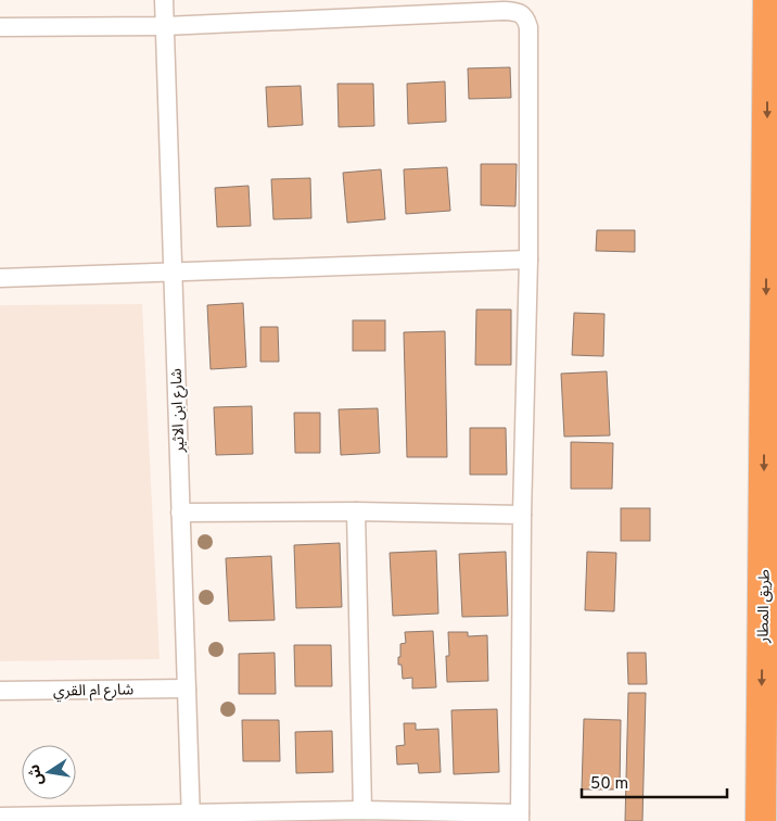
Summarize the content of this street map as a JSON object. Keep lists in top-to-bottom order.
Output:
{
  "streets": {
    "highway": ["طريق المطار"],
    "street": ["شارع ابن الاثير", "شارع ام القري"]
  },
  "crossings": [
    ["شارع ابن الاثير", "شارع ام القري"]
  ],
  "one_way": ["طريق المطار"],
  "scale_bar": "50 m",
  "north": "left"
}
